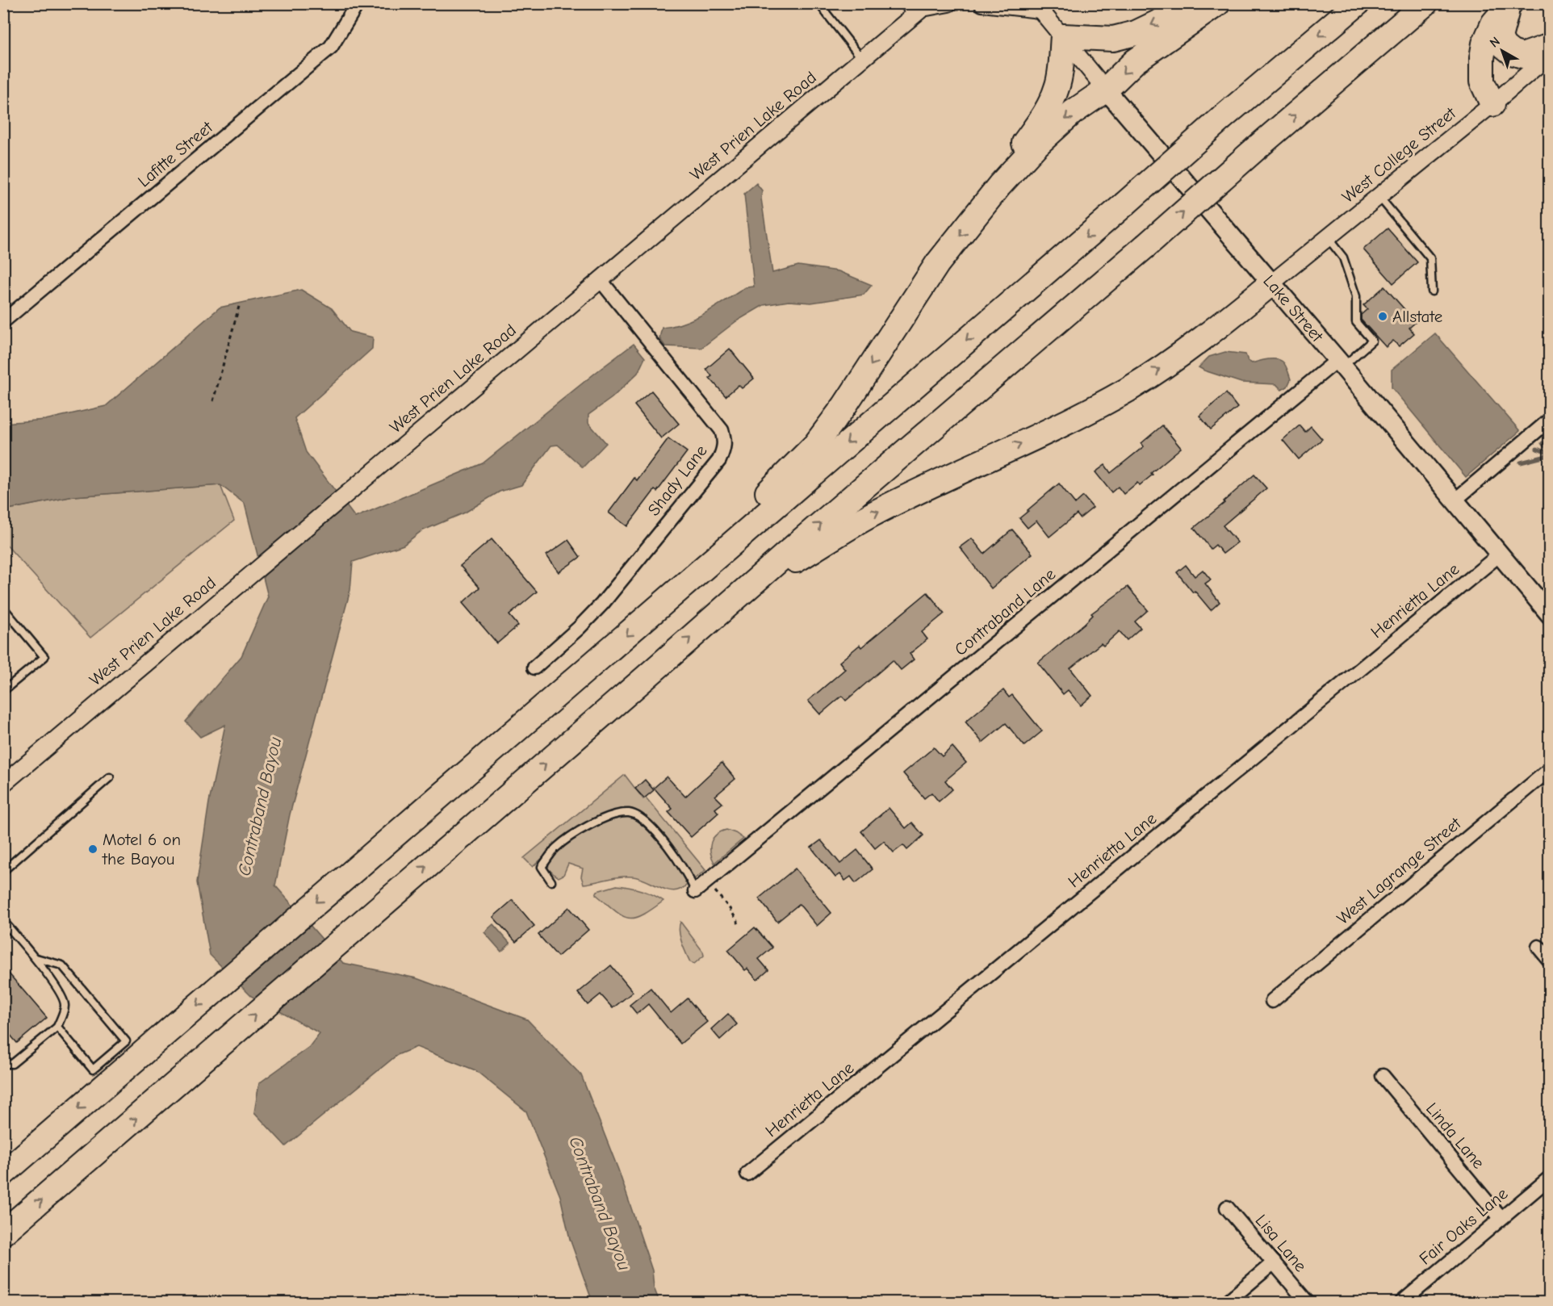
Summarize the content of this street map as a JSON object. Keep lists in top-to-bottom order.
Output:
{
  "streets": {
    "main road": ["Lake Street"],
    "street": [
      "West Prien Lake Road",
      "Lafitte Street",
      "West College Street",
      "Shady Lane",
      "Henrietta Lane",
      "Contraband Lane",
      "West Lagrange Street",
      "Linda Lane",
      "Fair Oaks Lane",
      "Lisa Lane"
    ]
  },
  "crossings": [
    ["West Prien Lake Road", "Shady Lane"],
    ["West College Street", "Lake Street"],
    ["Lake Street", "Henrietta Lane"],
    ["Lake Street", "Contraband Lane"],
    ["Linda Lane", "Fair Oaks Lane"]
  ],
  "water": ["Contraband Bayou"],
  "places": ["Allstate", "Motel 6 on the Bayou"],
  "north": "top left"
}
